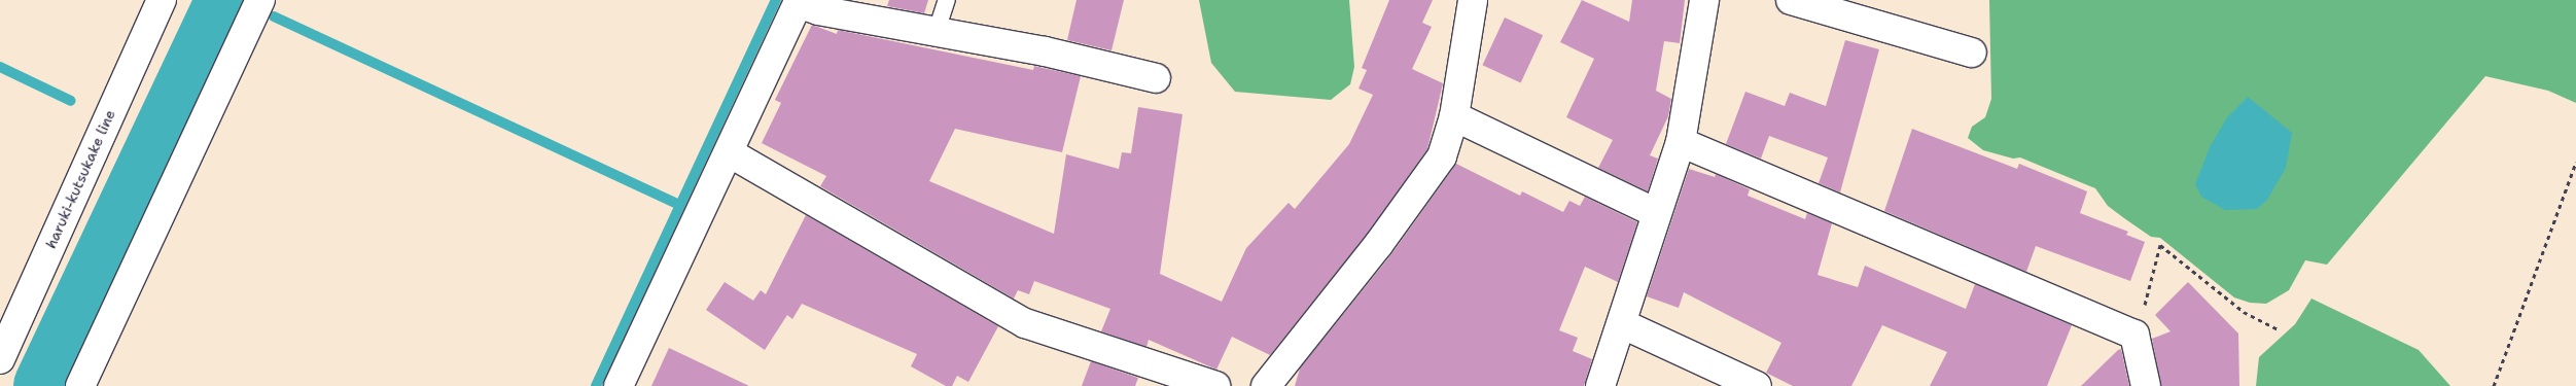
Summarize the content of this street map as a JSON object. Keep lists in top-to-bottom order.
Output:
{
  "streets": {
    "street": ["haruki-kutsukake line"]
  }
}
